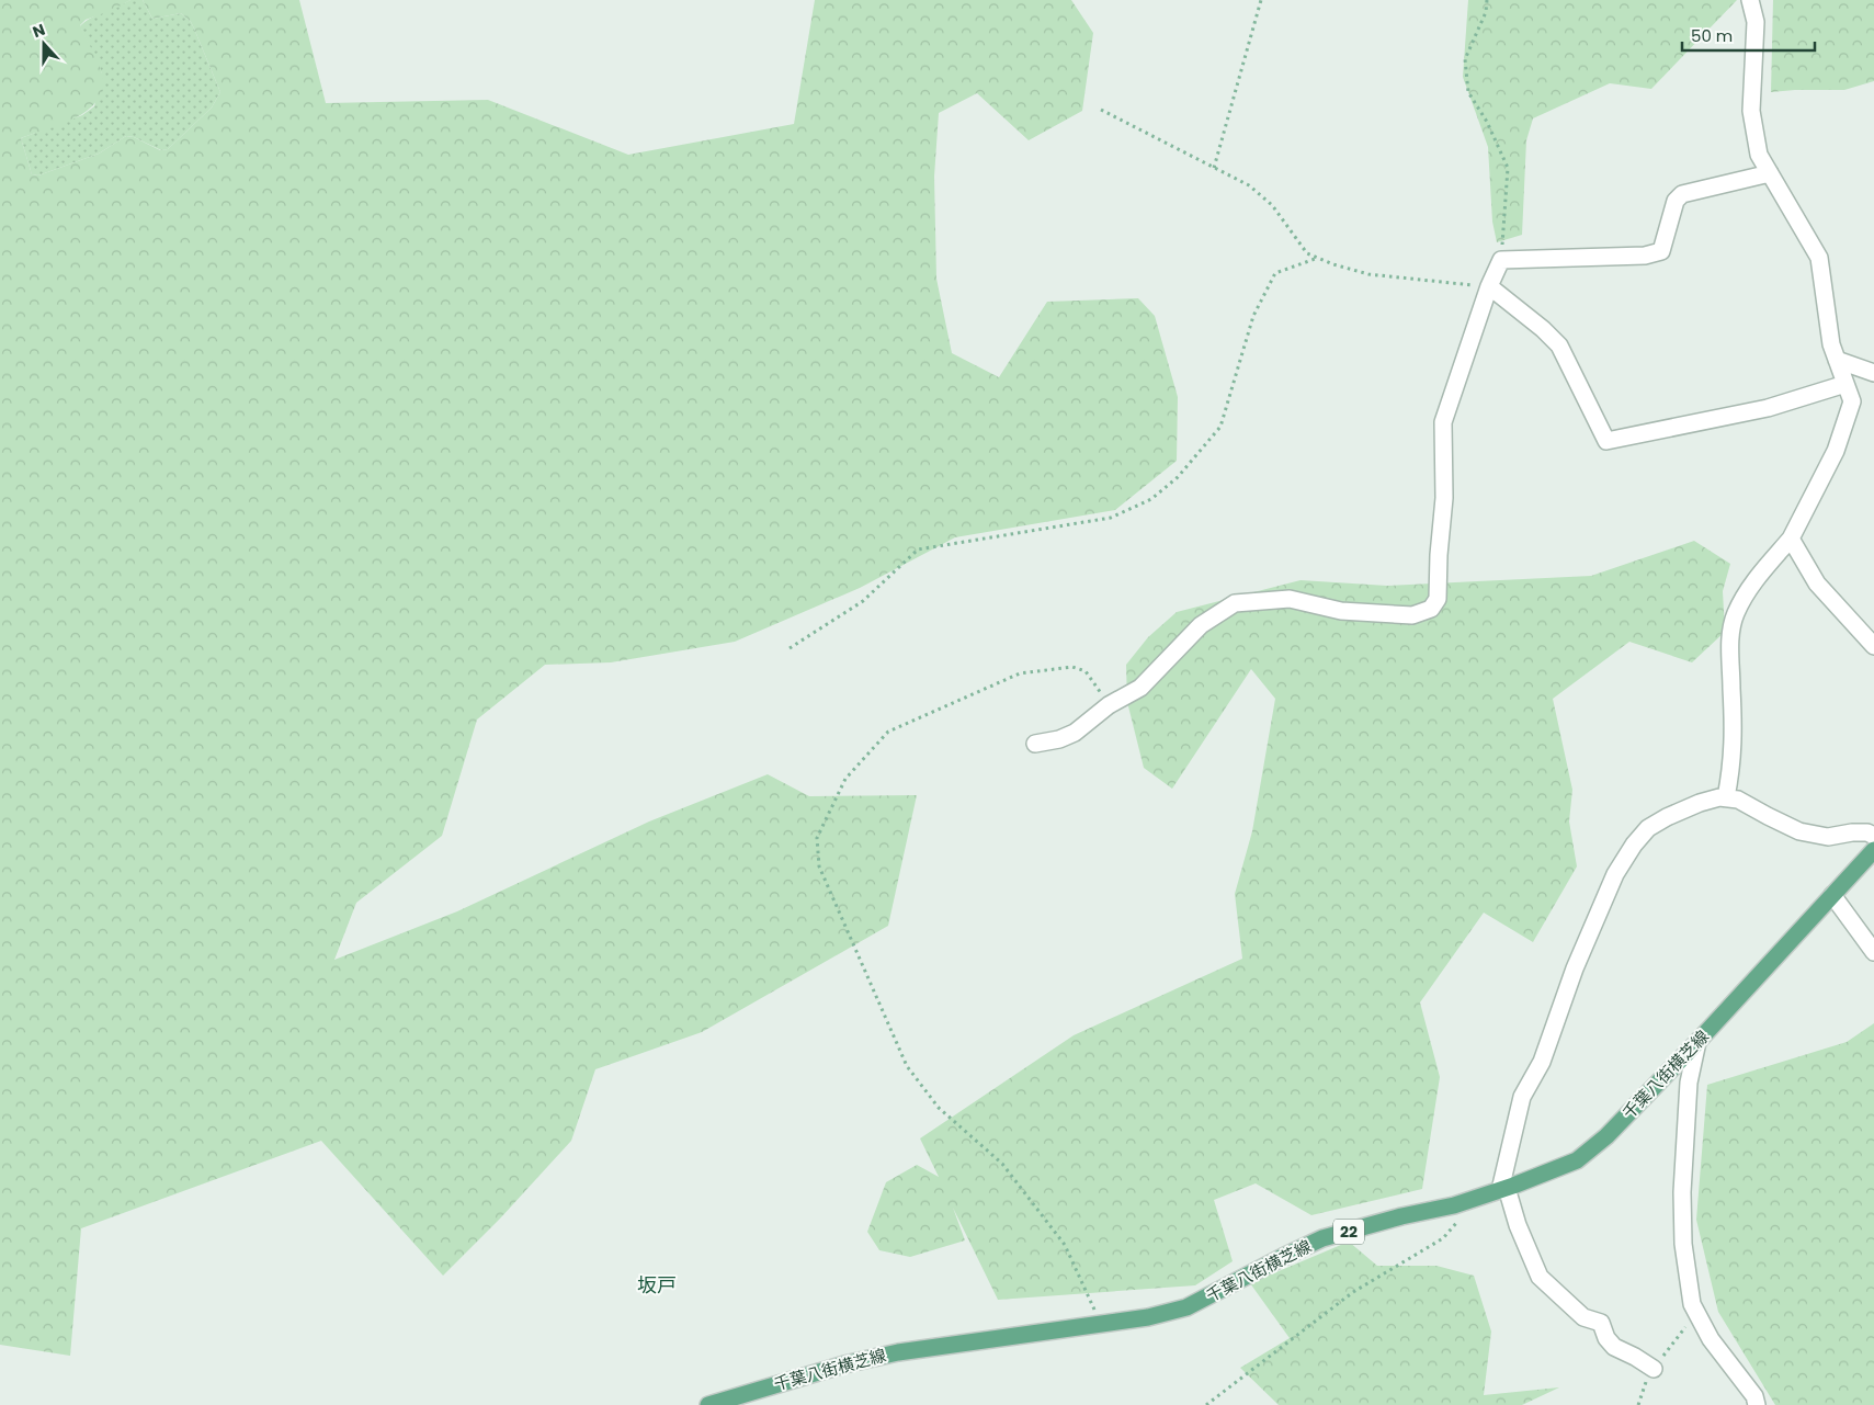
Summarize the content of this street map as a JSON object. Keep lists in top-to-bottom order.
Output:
{
  "streets": {
    "main road": ["千葉八街横芝線", "22"]
  },
  "districts": ["坂戸"],
  "scale_bar": "50 m",
  "north": "top"
}
